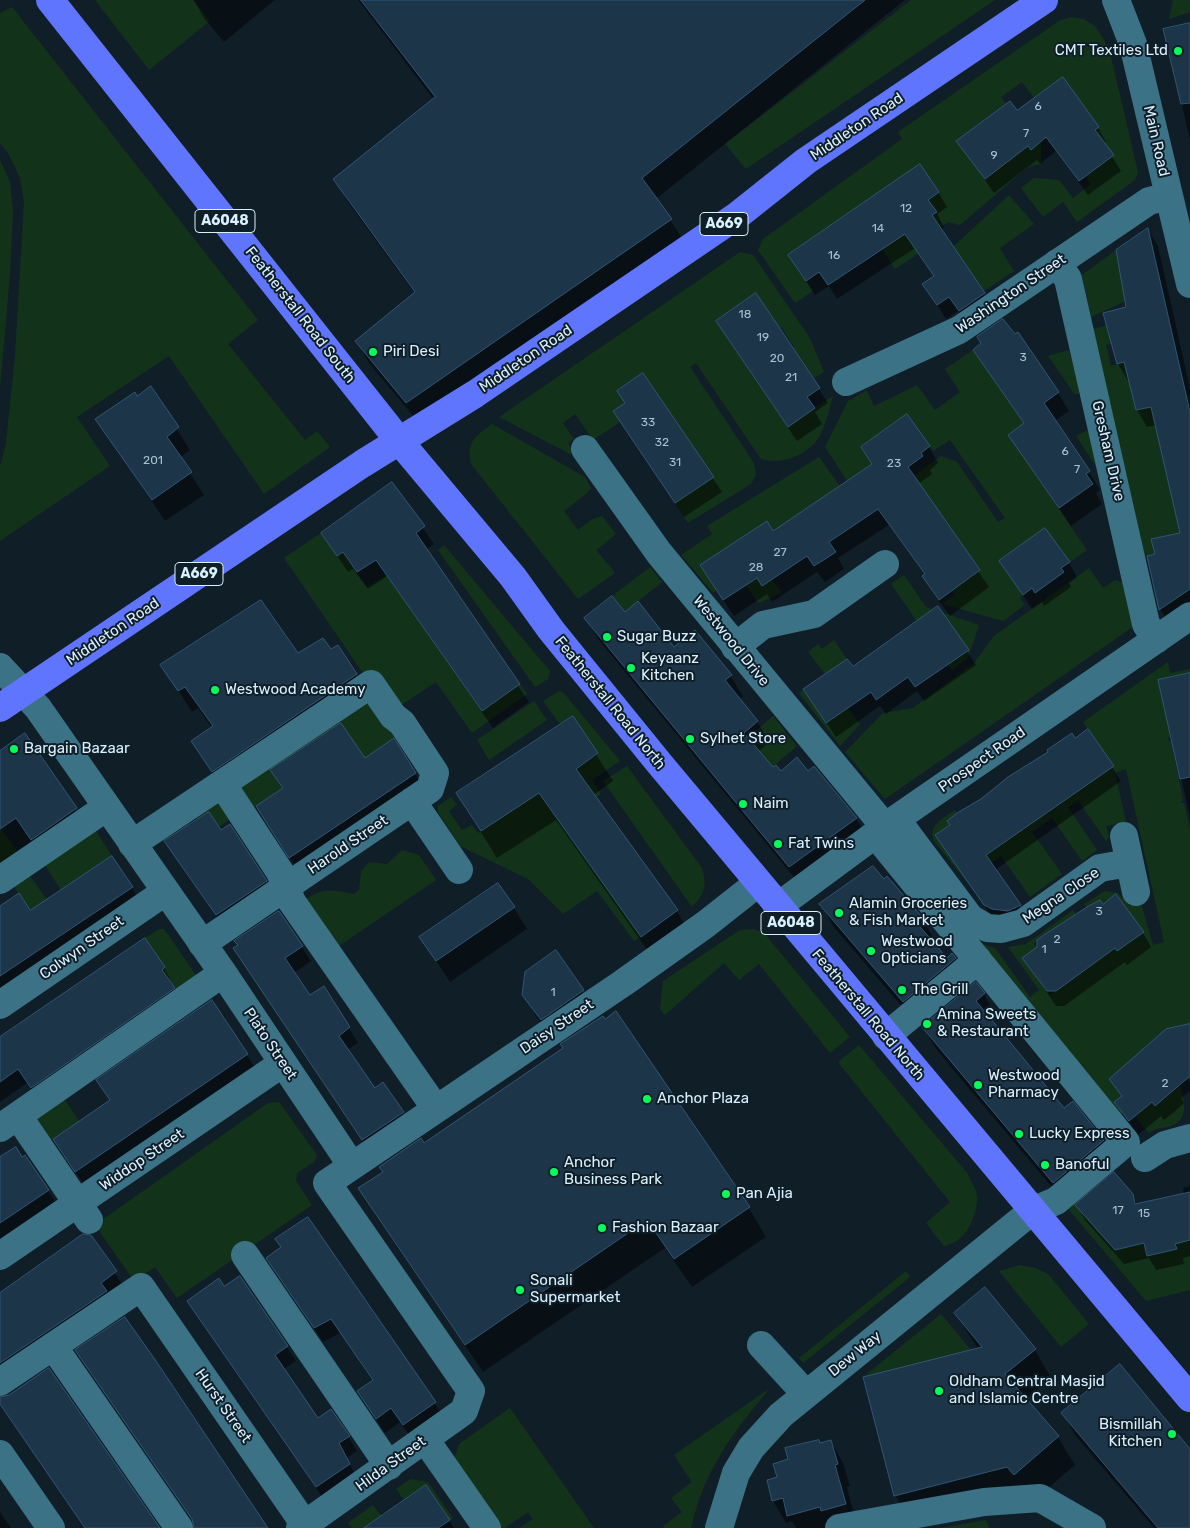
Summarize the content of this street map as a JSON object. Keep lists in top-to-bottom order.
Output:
{
  "streets": {
    "main road": [
      "Middleton Road",
      "A6048",
      "A669",
      "Featherstall Road South",
      "Featherstall Road North"
    ],
    "street": [
      "Main Road",
      "Washington Street",
      "Gresham Drive",
      "Westwood Drive",
      "Prospect Road",
      "Harold Street",
      "Megna Close",
      "Colwyn Street",
      "Daisy Street",
      "Plato Street",
      "Widdop Street",
      "Dew Way",
      "Hurst Street",
      "Hilda Street"
    ]
  },
  "crossings": [
    ["Middleton Road", "Featherstall Road South"],
    ["Middleton Road", "Featherstall Road North"],
    ["Middleton Road", "Plato Street"],
    ["Main Road", "Washington Street"],
    ["Washington Street", "Gresham Drive"],
    ["Featherstall Road South", "Featherstall Road North"],
    ["Gresham Drive", "Prospect Road"],
    ["Westwood Drive", "Prospect Road"],
    ["Westwood Drive", "Megna Close"],
    ["Featherstall Road North", "Prospect Road"],
    ["Featherstall Road North", "Daisy Street"],
    ["Featherstall Road North", "Dew Way"],
    ["Prospect Road", "Megna Close"],
    ["Harold Street", "Plato Street"],
    ["Colwyn Street", "Plato Street"],
    ["Daisy Street", "Plato Street"],
    ["Daisy Street", "Hilda Street"],
    ["Plato Street", "Widdop Street"],
    ["Plato Street", "Hilda Street"],
    ["Hurst Street", "Hilda Street"]
  ],
  "places": [
    "CMT Textiles Ltd",
    "Piri Desi",
    "Sugar Buzz",
    "Keyaanz Kitchen",
    "Westwood Academy",
    "Sylhet Store",
    "Bargain Bazaar",
    "Naim",
    "Fat Twins",
    "Alamin Groceries & Fish Market",
    "Westwood Opticians",
    "The Grill",
    "Amina Sweets & Restaurant",
    "Westwood Pharmacy",
    "Anchor Plaza",
    "Lucky Express",
    "Banoful",
    "Anchor Business Park",
    "Pan Ajia",
    "Fashion Bazaar",
    "Sonali Supermarket",
    "Oldham Central Masjid and Islamic Centre",
    "Bismillah Kitchen"
  ],
  "house_numbers": [
    "6",
    "7",
    "9",
    "12",
    "14",
    "16",
    "18",
    "19",
    "3",
    "20",
    "21",
    "33",
    "32",
    "6",
    "201",
    "31",
    "23",
    "7",
    "27",
    "28",
    "3",
    "2",
    "1",
    "1",
    "2",
    "17",
    "15"
  ]
}
